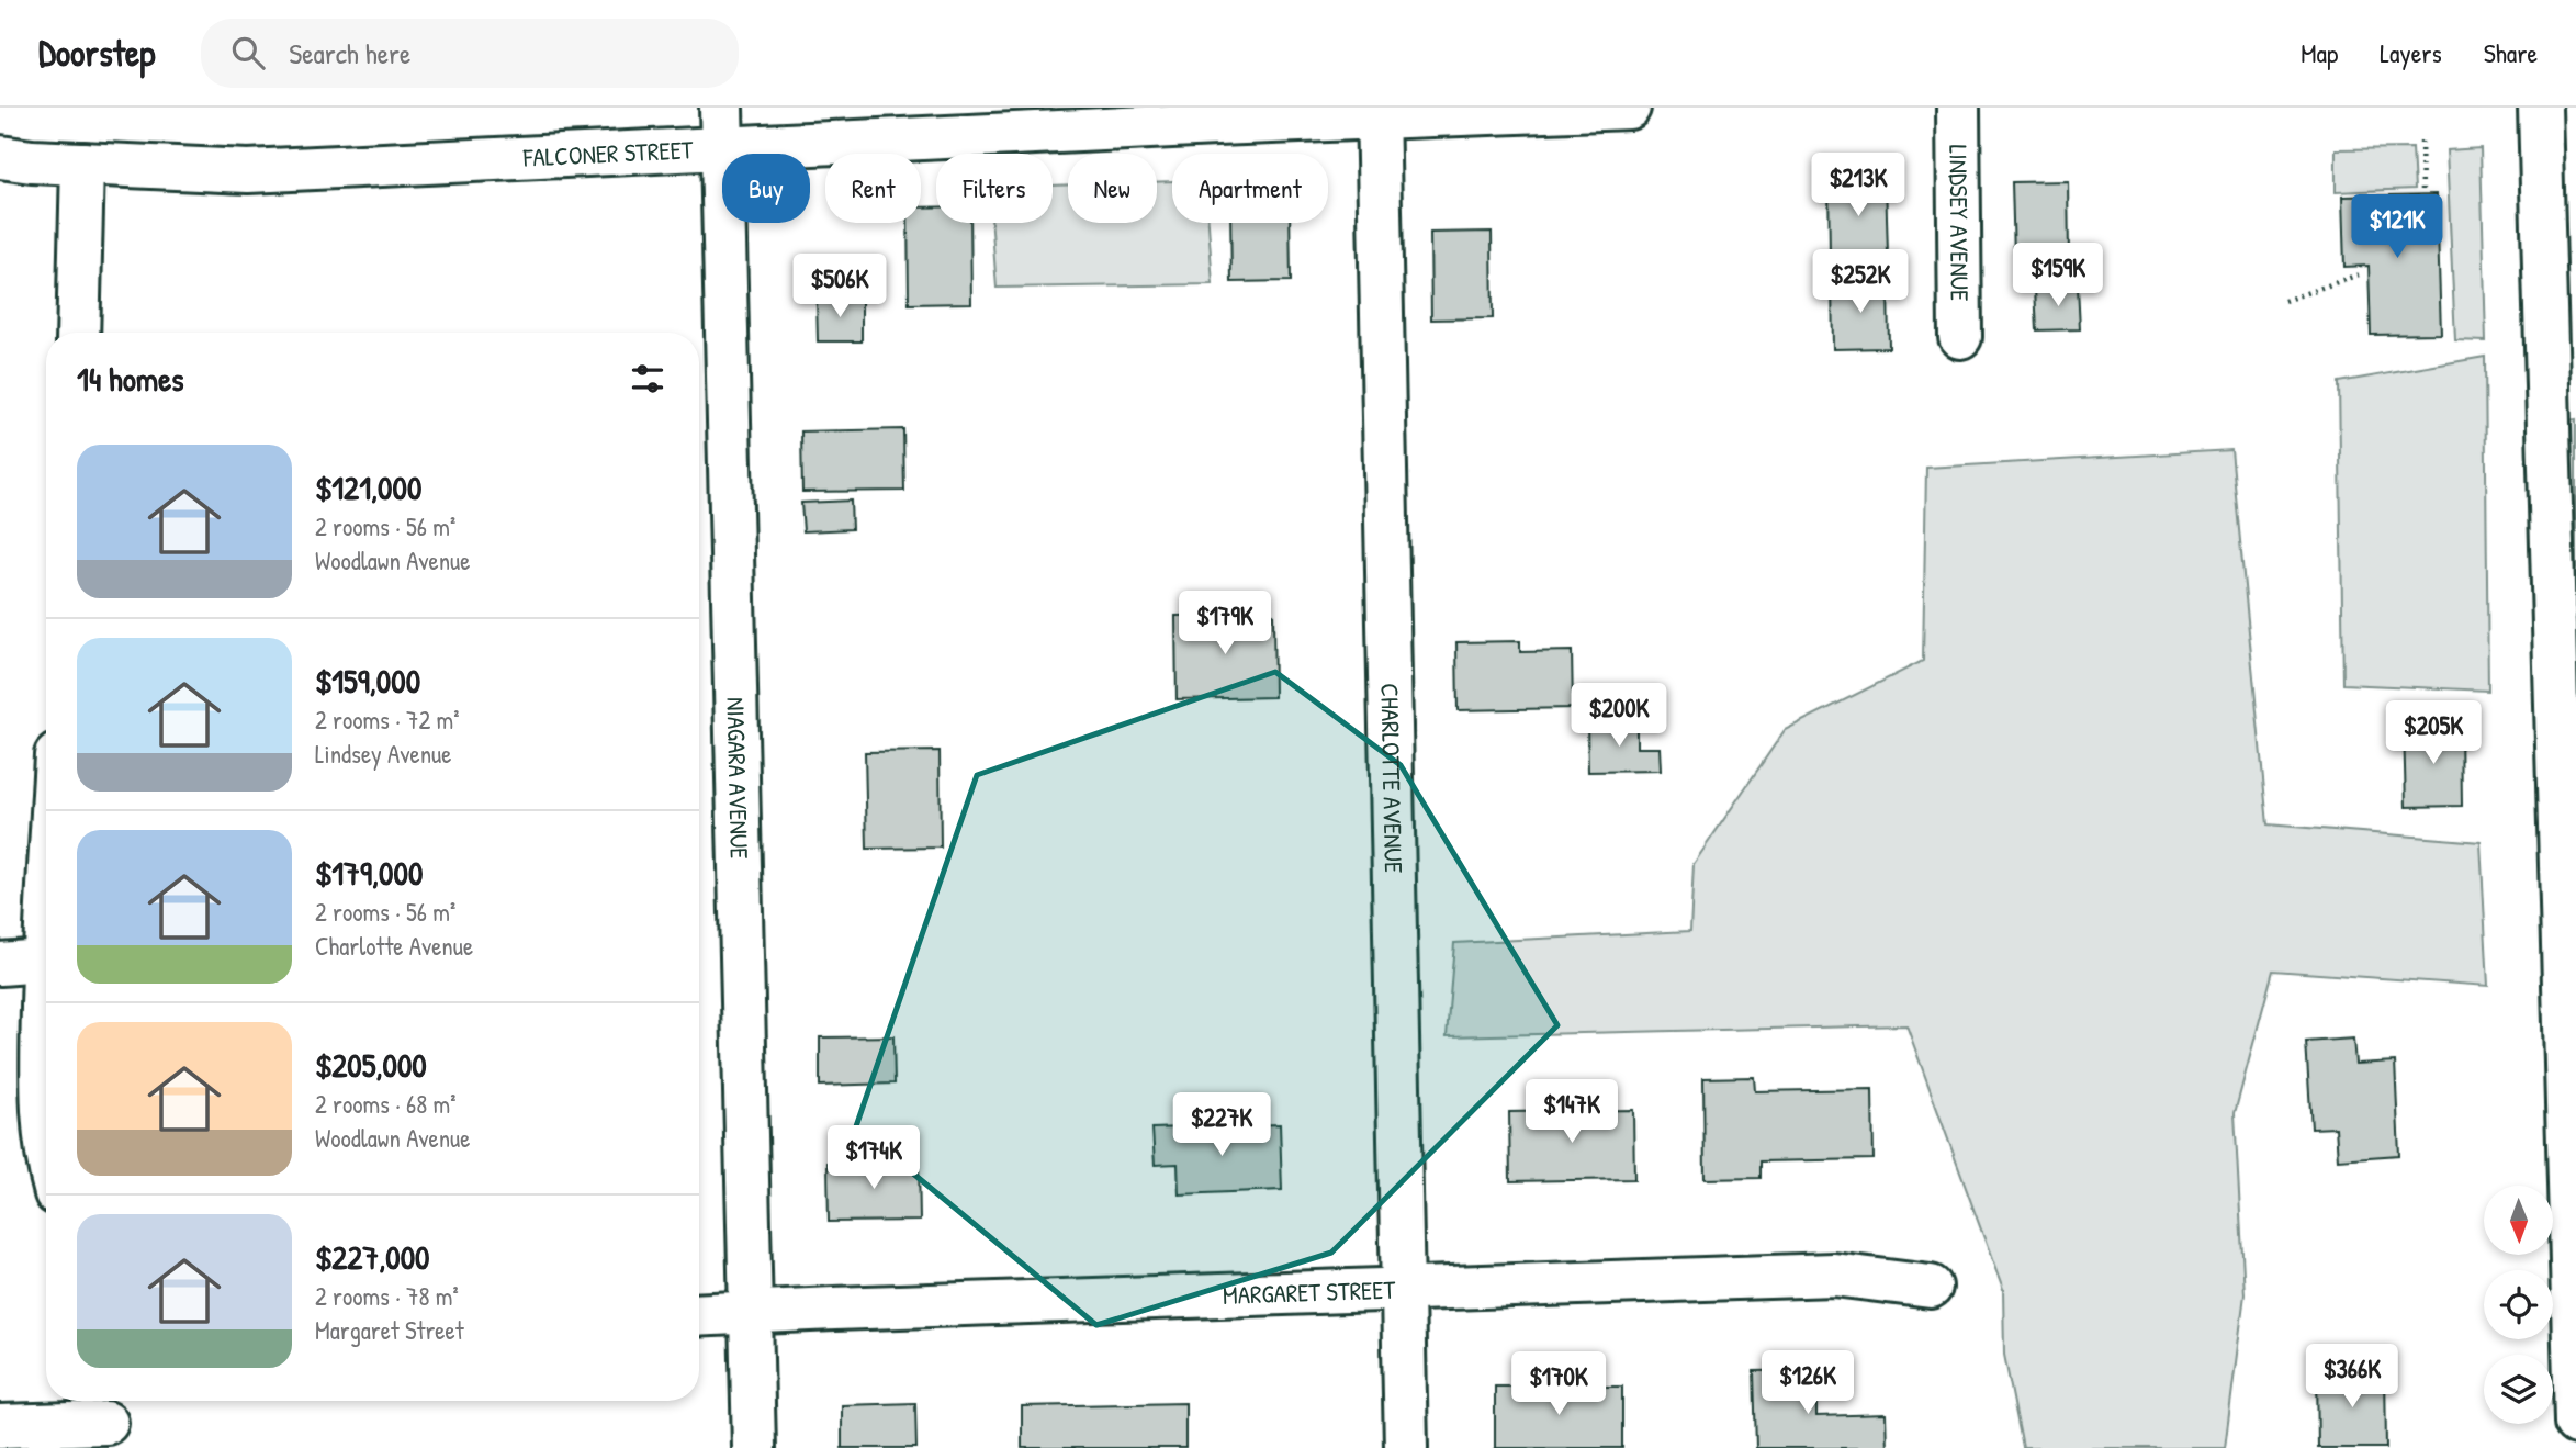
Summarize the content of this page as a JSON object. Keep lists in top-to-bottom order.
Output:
{
  "streets": {
    "street": [
      "FALCONER STREET",
      "LINDSEY AVENUE",
      "NIAGARA AVENUE",
      "CHARLOTTE AVENUE",
      "MARGARET STREET"
    ]
  },
  "crossings": [
    ["FALCONER STREET", "NIAGARA AVENUE"],
    ["FALCONER STREET", "CHARLOTTE AVENUE"],
    ["NIAGARA AVENUE", "MARGARET STREET"],
    ["CHARLOTTE AVENUE", "MARGARET STREET"]
  ],
  "north": "bottom",
  "page": {
    "header": "Doorstep",
    "search": "Search here",
    "nav": ["Map", "Layers", "Share"],
    "price": [
      "$213K",
      "$121K",
      "$159K",
      "$252K",
      "$506K",
      "$179K",
      "$200K",
      "$205K",
      "$147K",
      "$227K",
      "$174K",
      "$366K",
      "$126K",
      "$170K"
    ],
    "chip": [
      "Buy",
      "Rent",
      "Filters",
      "New",
      "Apartment"
    ],
    "heading": "14 homes",
    "list": [
      {
        "name": "$121,000",
        "note": "2 rooms · 56 m² · Woodlawn Avenue"
      },
      {
        "name": "$159,000",
        "note": "2 rooms · 72 m² · Lindsey Avenue"
      },
      {
        "name": "$179,000",
        "note": "2 rooms · 56 m² · Charlotte Avenue"
      },
      {
        "name": "$205,000",
        "note": "2 rooms · 68 m² · Woodlawn Avenue"
      },
      {
        "name": "$227,000",
        "note": "2 rooms · 78 m² · Margaret Street"
      }
    ]
  }
}
